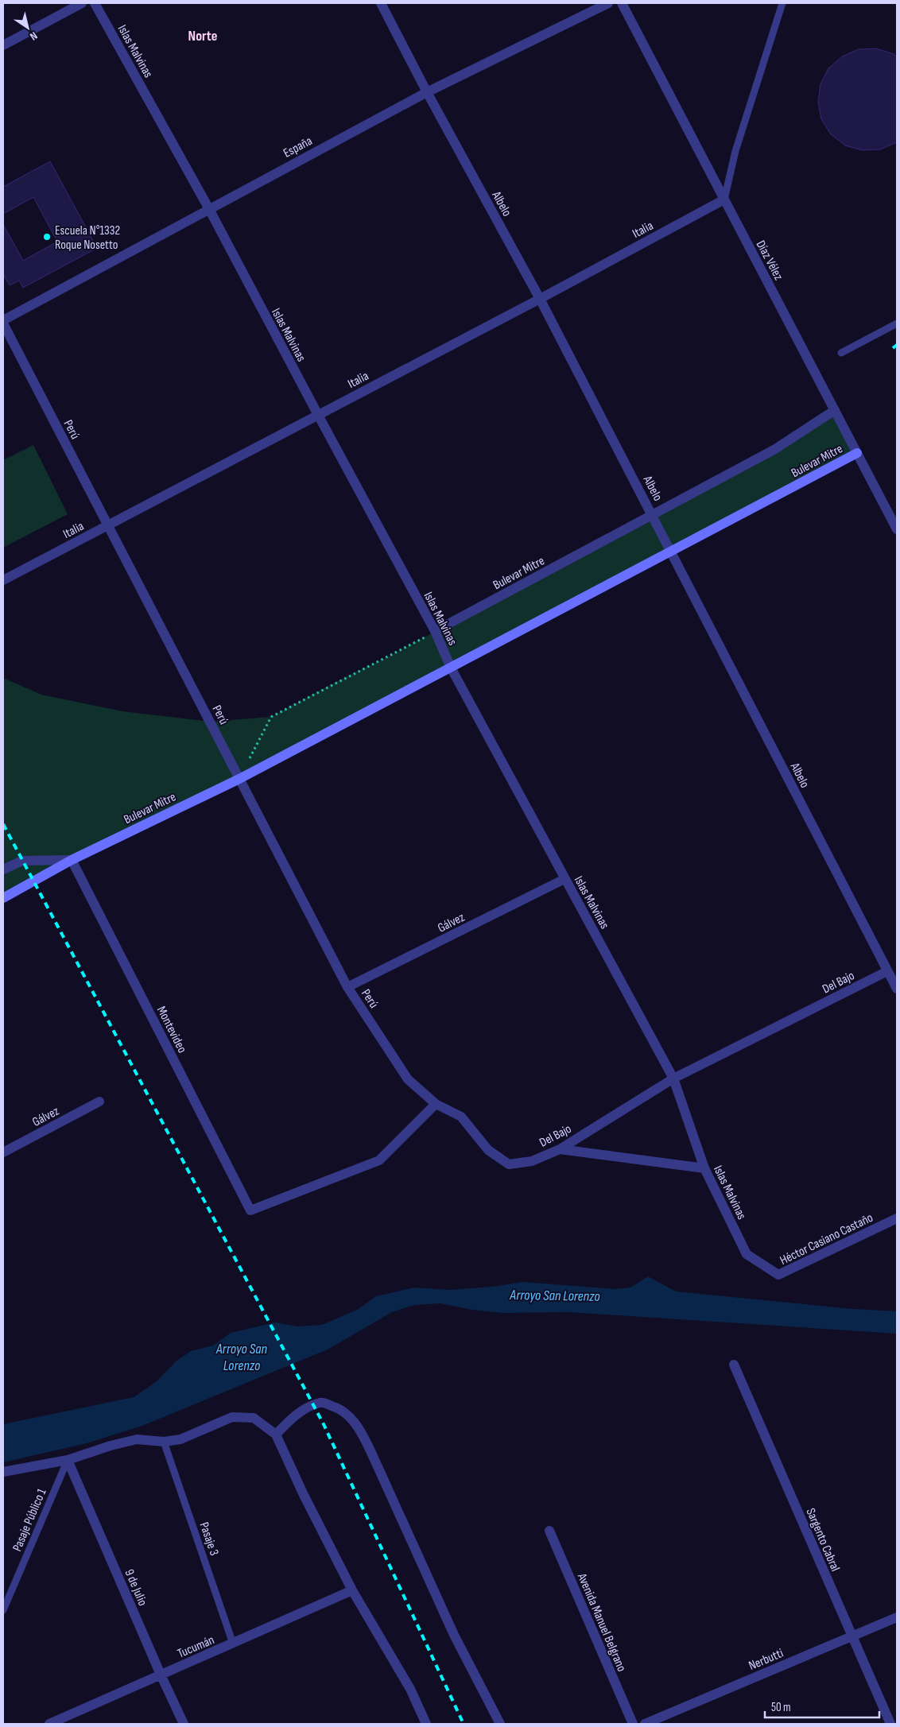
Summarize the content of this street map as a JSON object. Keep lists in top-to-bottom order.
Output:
{
  "streets": {
    "street": [
      "Islas Malvinas",
      "España",
      "Albelo",
      "Italia",
      "Díaz Vélez",
      "Perú",
      "Bulevar Mitre",
      "Gálvez",
      "Del Bajo",
      "Montevideo",
      "Héctor Casiano Castaño",
      "Sargento Cabral",
      "9 de Julio",
      "Avenida Manuel Belgrano",
      "Tucumán",
      "Nerbutti"
    ],
    "lane": ["Pasaje Público 1", "Pasaje 3"]
  },
  "crossings": [
    ["Islas Malvinas", "España"],
    ["Islas Malvinas", "Italia"],
    ["Islas Malvinas", "Bulevar Mitre"],
    ["Islas Malvinas", "Gálvez"],
    ["Islas Malvinas", "Del Bajo"],
    ["Islas Malvinas", "Héctor Casiano Castaño"],
    ["España", "Albelo"],
    ["Albelo", "Italia"],
    ["Albelo", "Bulevar Mitre"],
    ["Albelo", "Del Bajo"],
    ["Italia", "Díaz Vélez"],
    ["Italia", "Perú"],
    ["Díaz Vélez", "Bulevar Mitre"],
    ["Perú", "Bulevar Mitre"],
    ["Perú", "Gálvez"],
    ["Perú", "Del Bajo"],
    ["Perú", "Montevideo"],
    ["Bulevar Mitre", "Montevideo"],
    ["Del Bajo", "Montevideo"],
    ["Pasaje Público 1", "9 de Julio"],
    ["Pasaje 3", "Tucumán"],
    ["Sargento Cabral", "Nerbutti"],
    ["9 de Julio", "Tucumán"]
  ],
  "districts": ["Norte"],
  "water": ["Arroyo San Lorenzo"],
  "places": ["Escuela N°1332 Roque Nosetto"],
  "scale_bar": "50 m",
  "north": "bottom right"
}
